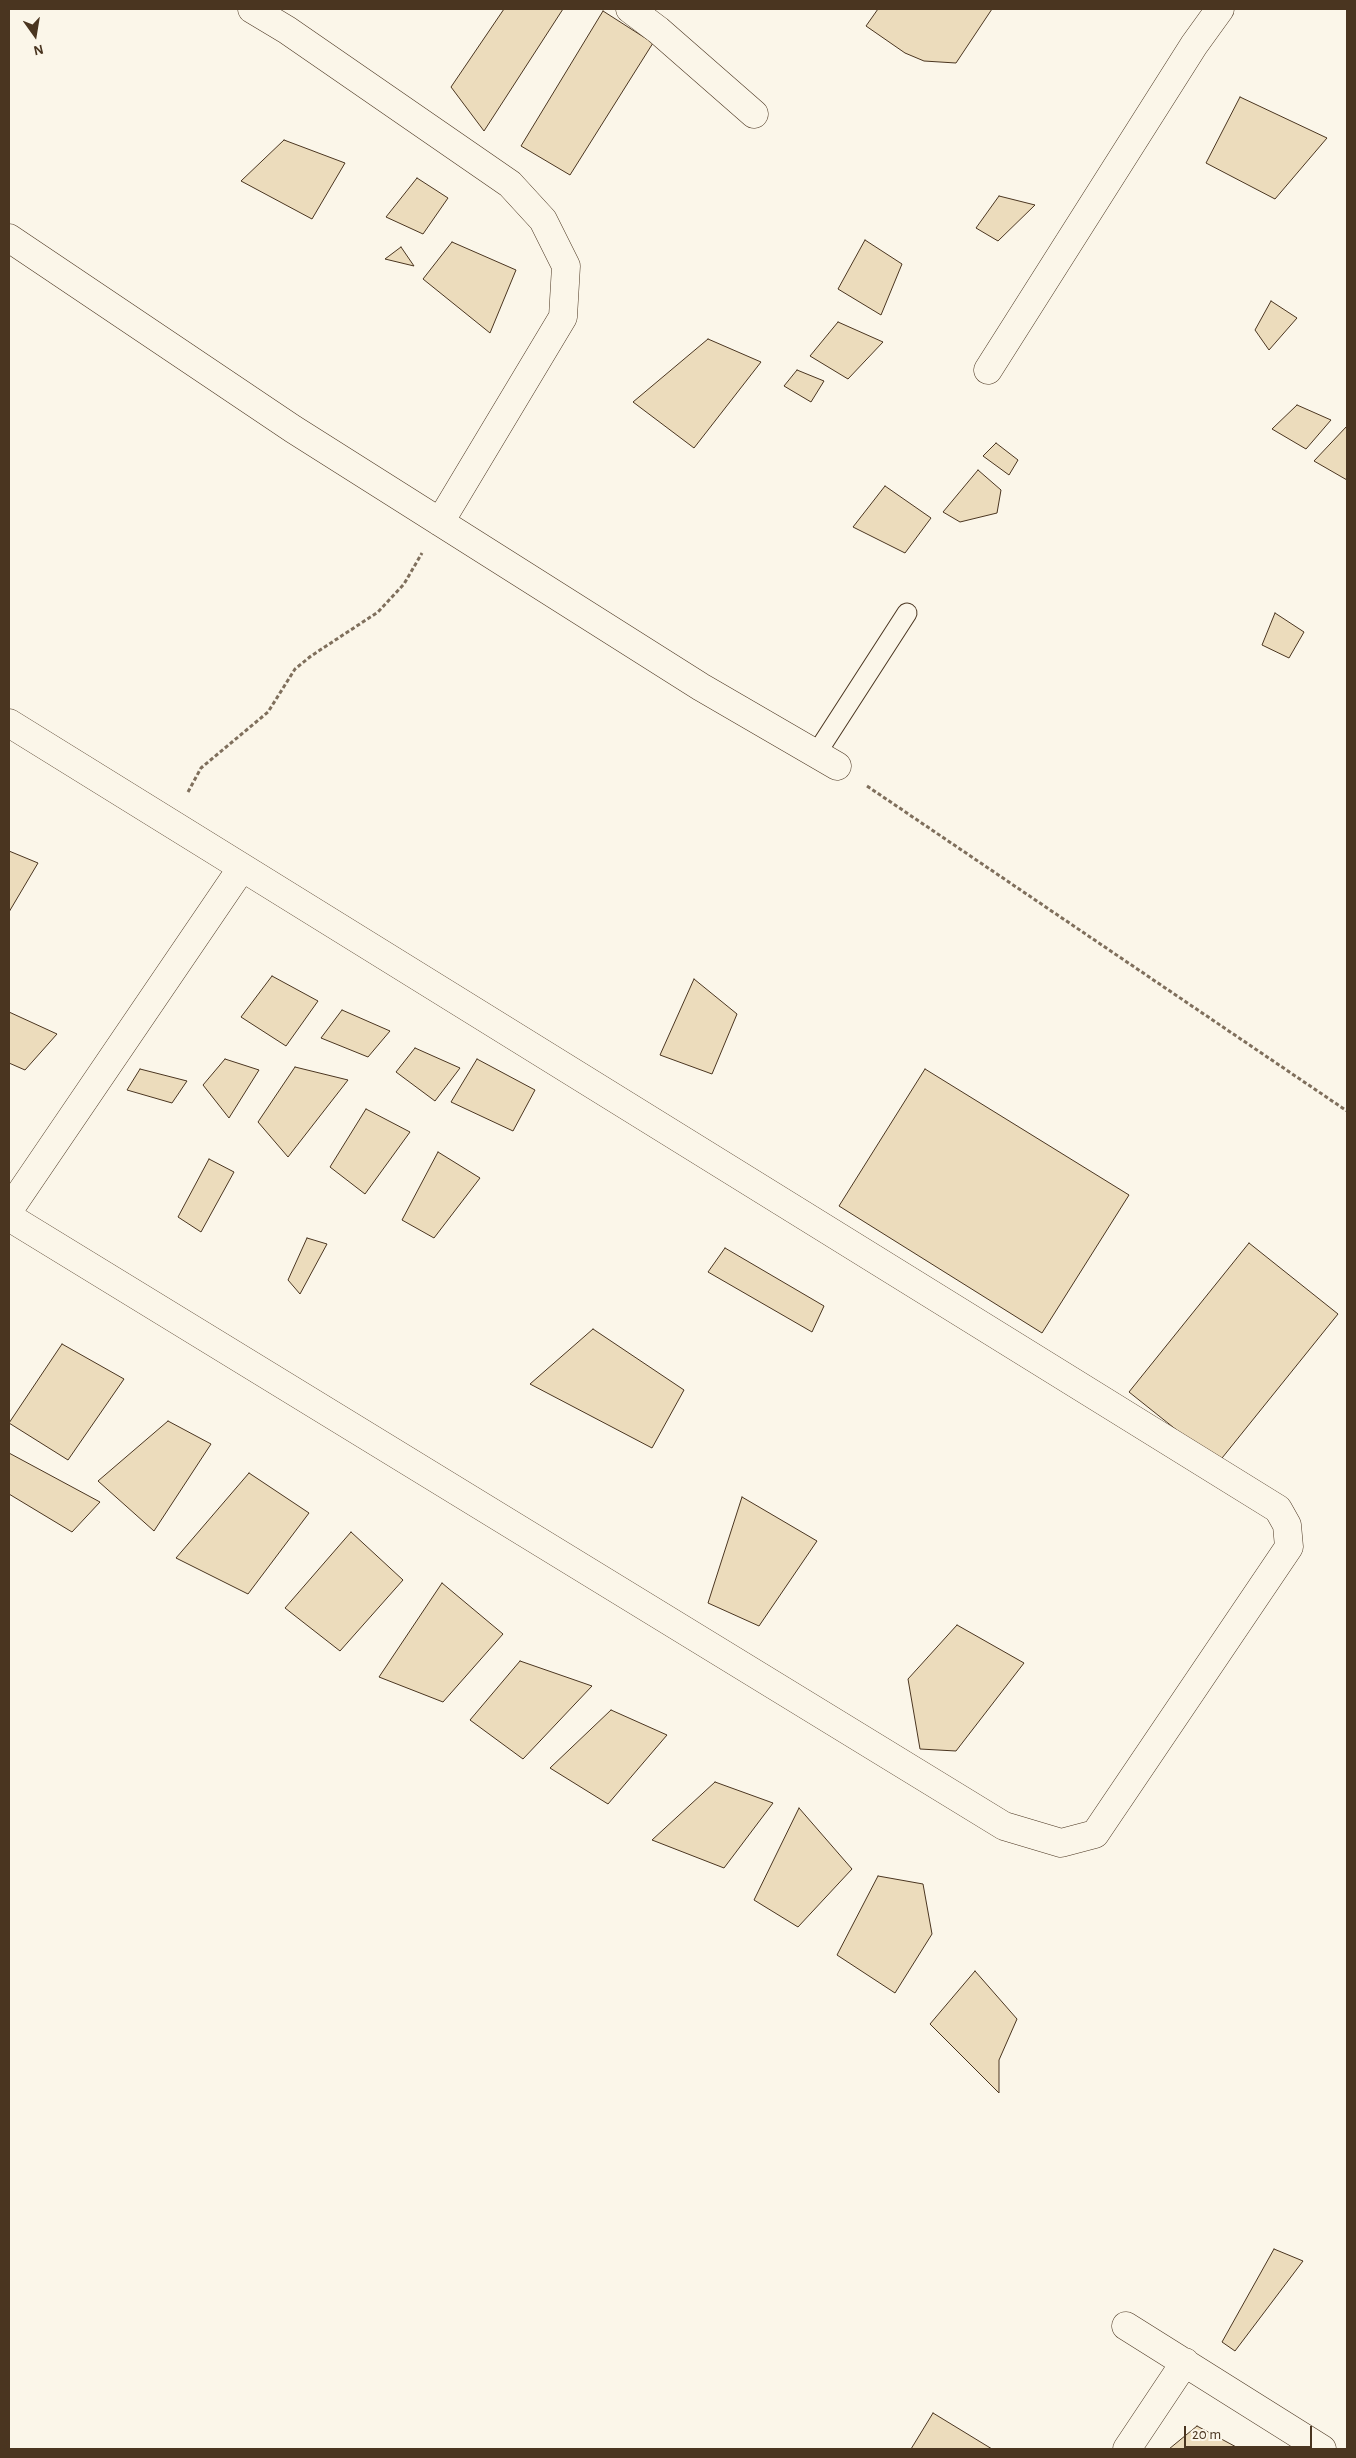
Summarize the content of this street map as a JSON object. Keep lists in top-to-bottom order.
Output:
{
  "scale_bar": "20 m",
  "north": "bottom"
}
